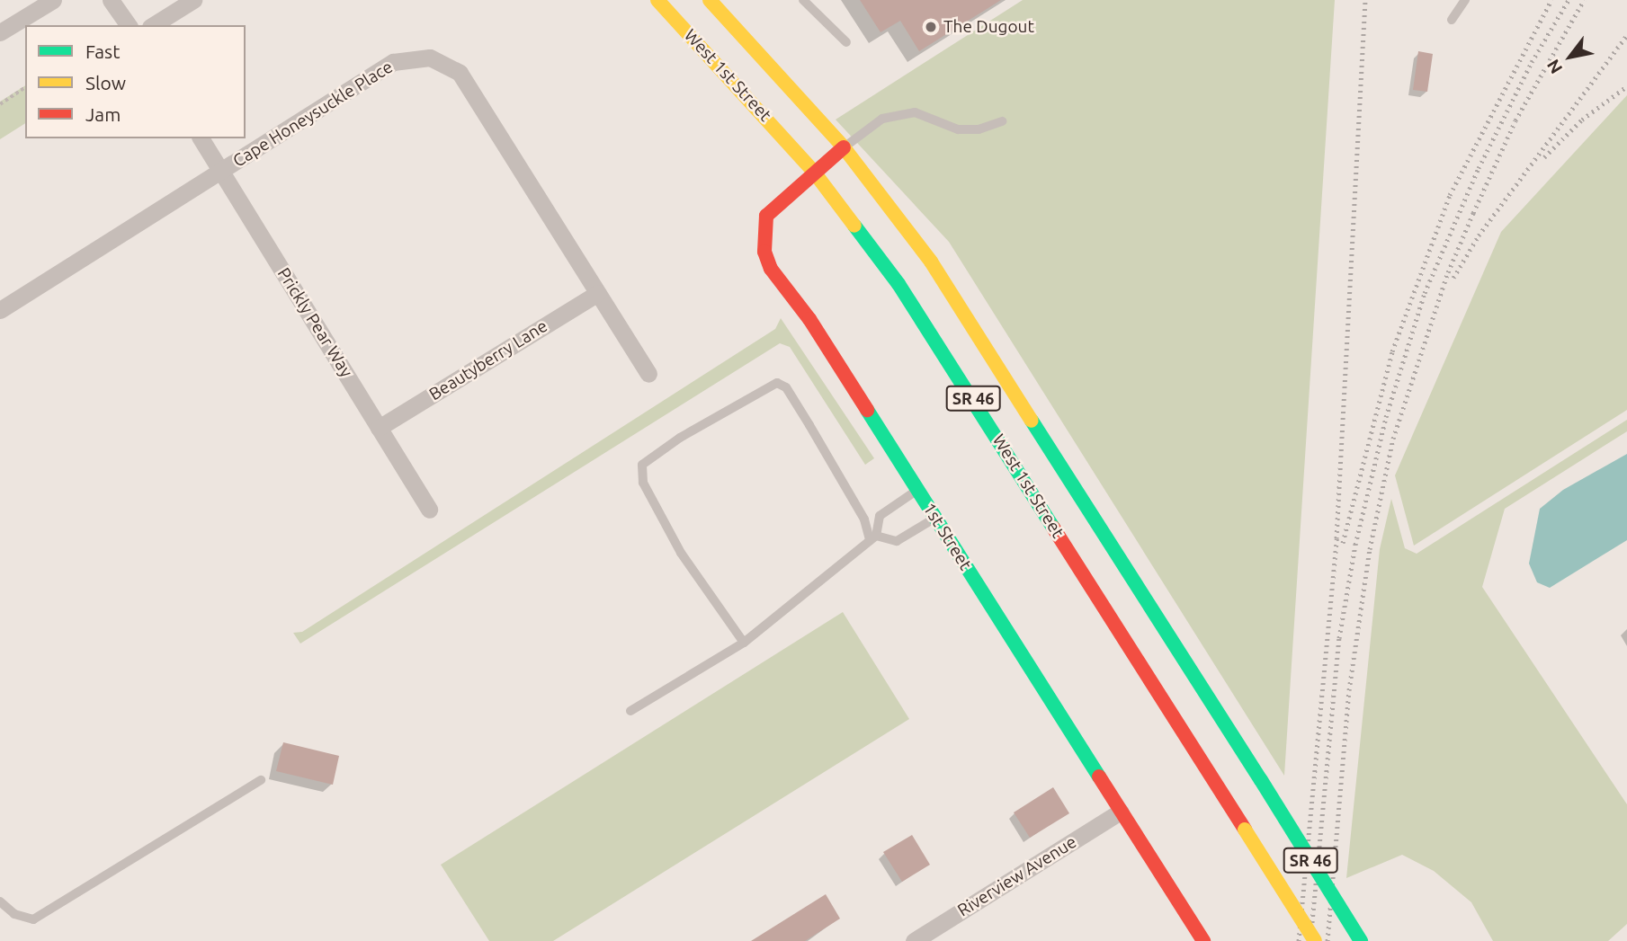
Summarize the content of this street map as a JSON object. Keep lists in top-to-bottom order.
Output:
{
  "streets": {
    "main road": ["West 1st Street", "SR 46", "1st Street"],
    "street": [
      "Cape Honeysuckle Place",
      "Prickly Pear Way",
      "Beautyberry Lane",
      "Riverview Avenue"
    ]
  },
  "crossings": [
    ["West 1st Street", "1st Street"],
    ["Cape Honeysuckle Place", "Prickly Pear Way"],
    ["Cape Honeysuckle Place", "Beautyberry Lane"],
    ["Prickly Pear Way", "Beautyberry Lane"],
    ["SR 46", "1st Street"],
    ["1st Street", "Riverview Avenue"]
  ],
  "places": ["The Dugout"],
  "legend": ["Fast", "Slow", "Jam"],
  "north": "bottom left"
}
